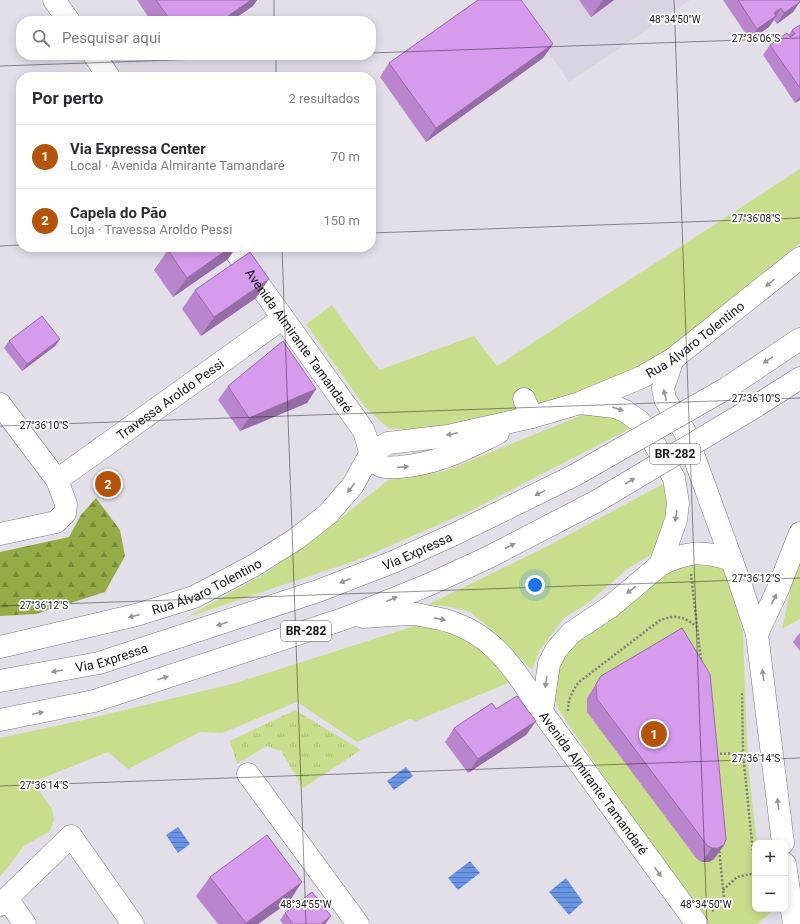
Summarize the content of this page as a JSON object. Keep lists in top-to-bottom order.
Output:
{
  "streets": {
    "main road": [
      "Rua Álvaro Tolentino",
      "Avenida Almirante Tamandaré",
      "Travessa Aroldo Pessi",
      "BR-282",
      "Via Expressa"
    ]
  },
  "crossings": [
    ["Rua Álvaro Tolentino", "Avenida Almirante Tamandaré"],
    ["Avenida Almirante Tamandaré", "Travessa Aroldo Pessi"]
  ],
  "page": {
    "search": "Pesquisar aqui",
    "heading": ["Por perto", "2 resultados"],
    "list": [
      {
        "mark": "1",
        "name": "Via Expressa Center",
        "note": "Local · Avenida Almirante Tamandaré",
        "value": "70 m"
      },
      {
        "mark": "2",
        "name": "Capela do Pão",
        "note": "Loja · Travessa Aroldo Pessi",
        "value": "150 m"
      }
    ],
    "pins": ["2", "1"],
    "map_buttons": ["+", "−"]
  },
  "coordinates": [
    "48°34'50\"W",
    "27°36'06\"S",
    "27°36'08\"S",
    "27°36'10\"S",
    "27°36'12\"S",
    "27°36'14\"S",
    "48°34'55\"W"
  ]
}
